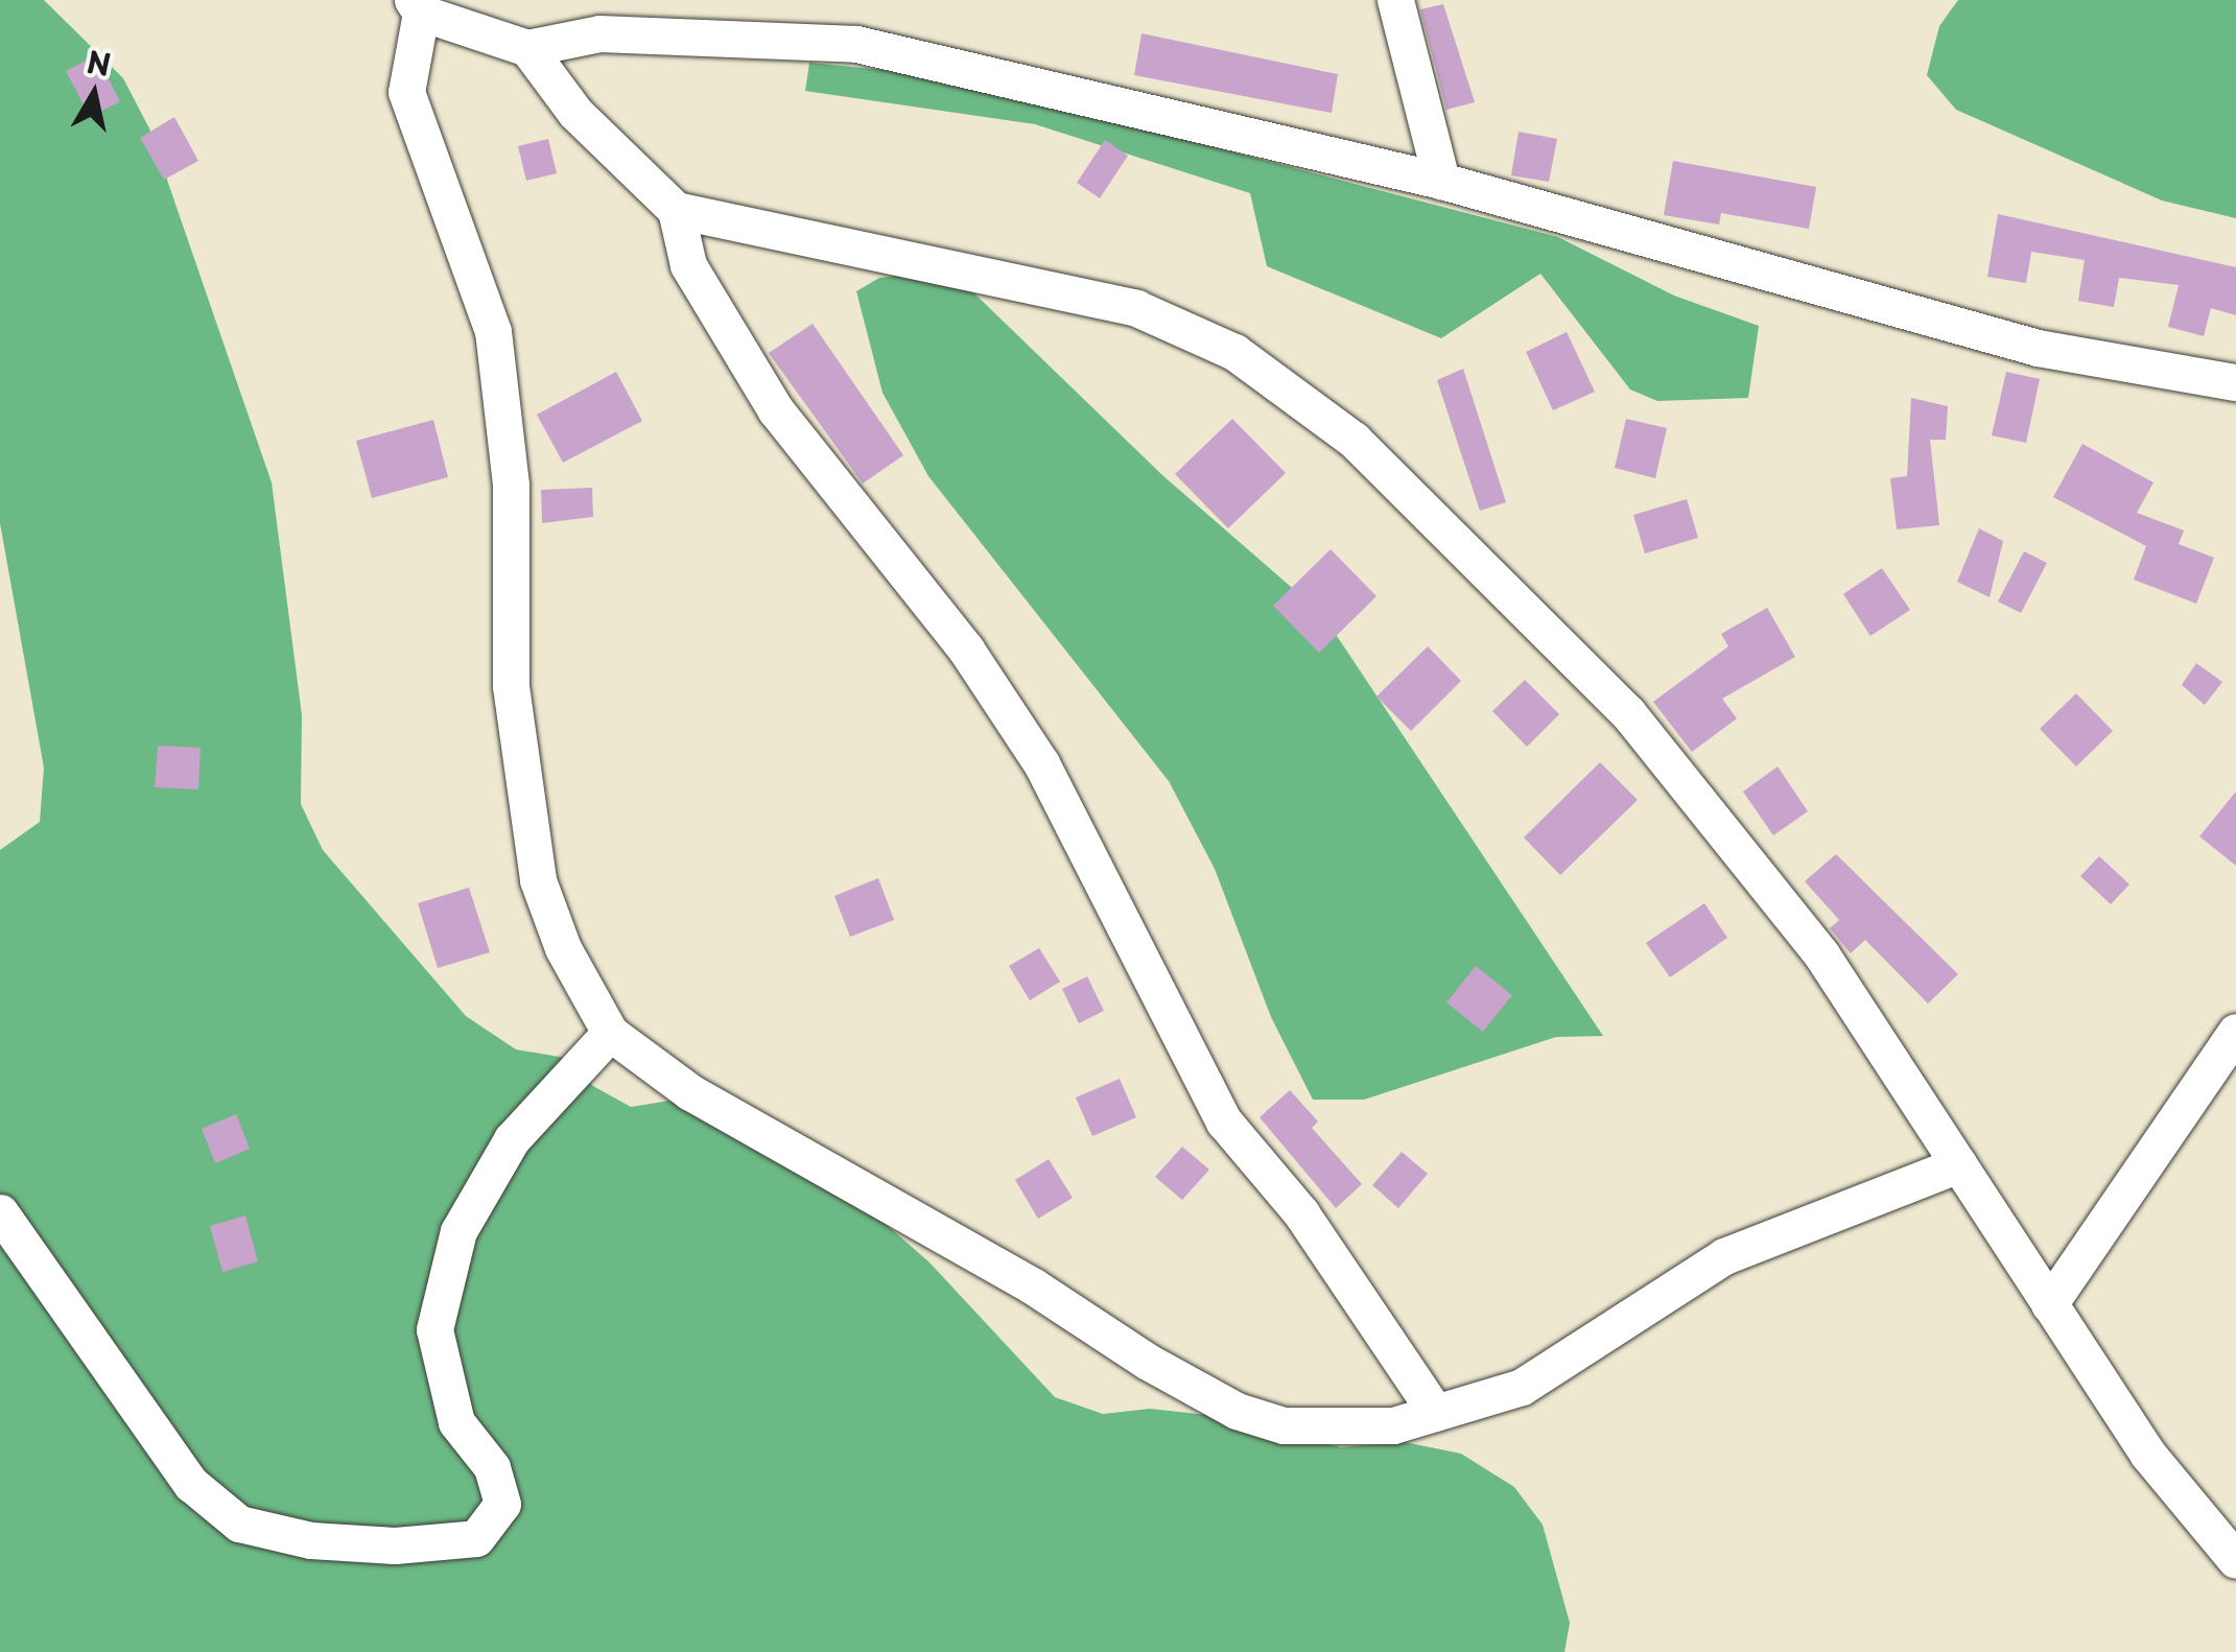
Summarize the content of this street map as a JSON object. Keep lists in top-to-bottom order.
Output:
{
  "north": "top"
}
